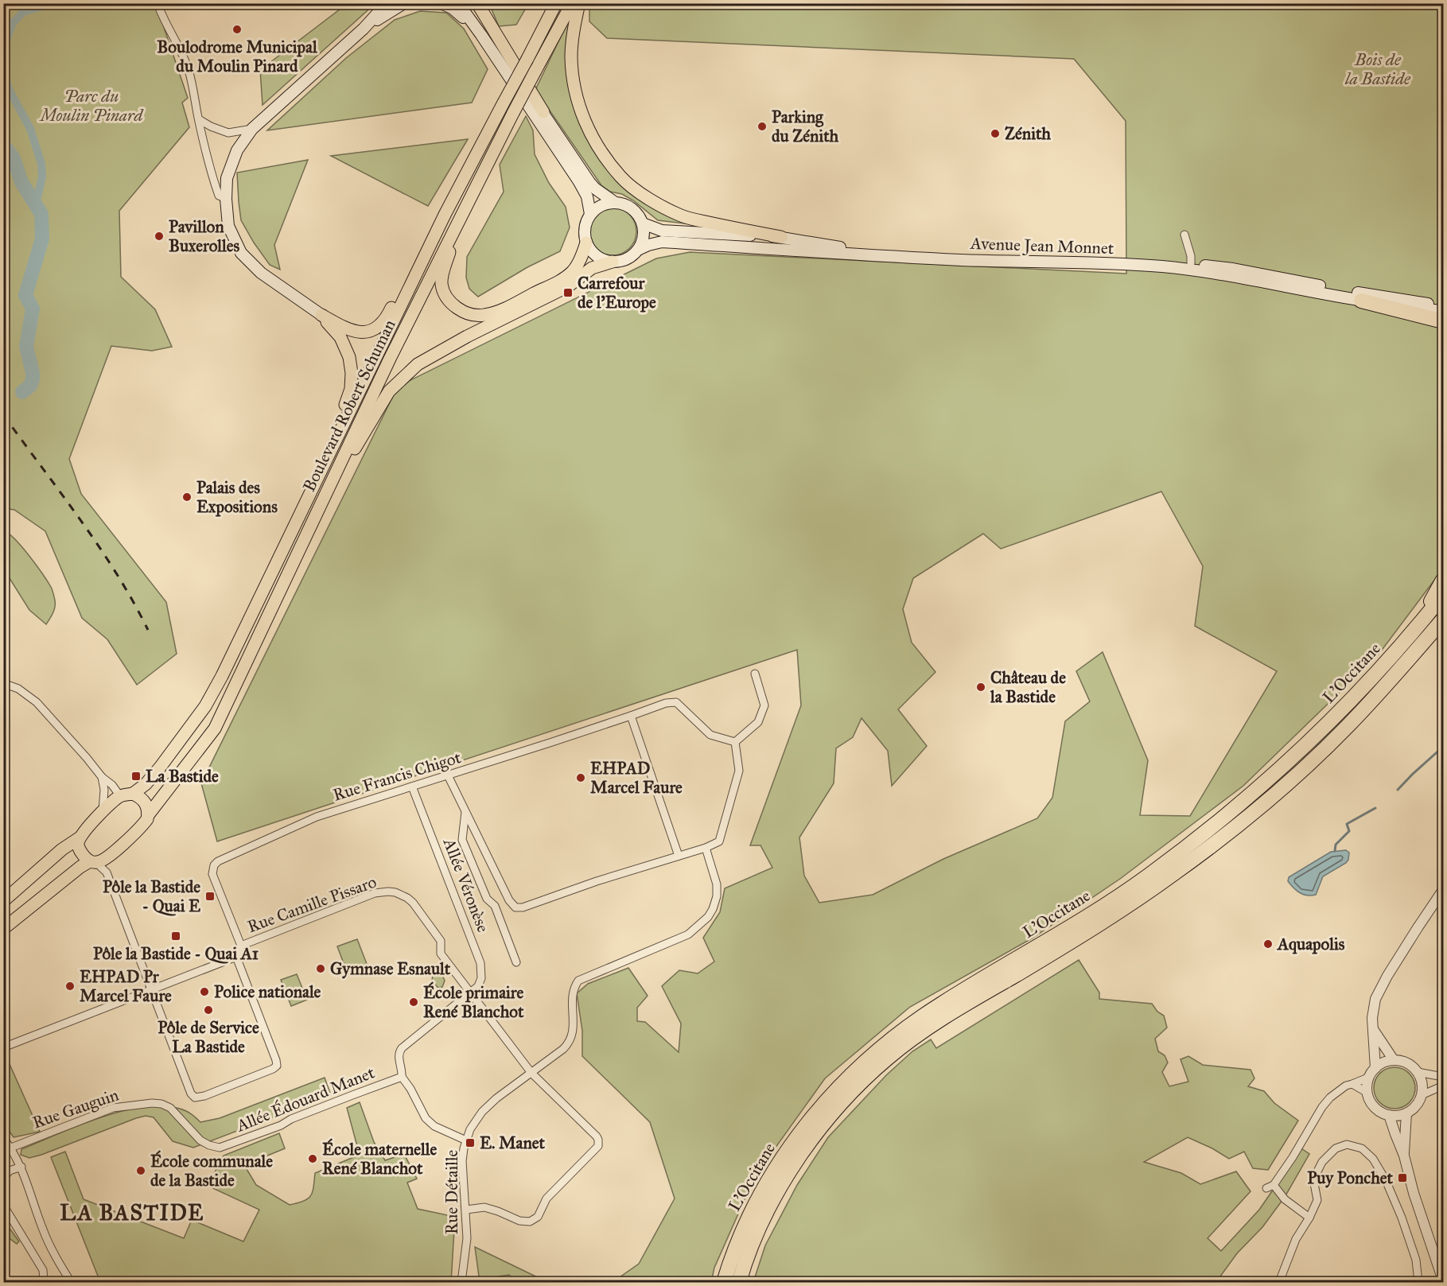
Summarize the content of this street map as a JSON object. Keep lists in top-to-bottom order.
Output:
{
  "streets": {
    "highway": ["L'Occitane"],
    "main road": ["Avenue Jean Monnet", "Boulevard Robert Schuman"],
    "street": [
      "Rue Francis Chigot",
      "Allée Véronèse",
      "Rue Camille Pissaro",
      "Allée Édouard Manet",
      "Rue Gauguin",
      "Rue Détaille"
    ]
  },
  "crossings": [
    ["Rue Francis Chigot", "Allée Véronèse"],
    ["Rue Francis Chigot", "Rue Camille Pissaro"],
    ["Allée Véronèse", "Rue Camille Pissaro"],
    ["Allée Véronèse", "Allée Édouard Manet"],
    ["Rue Camille Pissaro", "Allée Édouard Manet"],
    ["Rue Camille Pissaro", "Rue Détaille"],
    ["Allée Édouard Manet", "Rue Gauguin"],
    ["Allée Édouard Manet", "Rue Détaille"]
  ],
  "districts": ["LA BASTIDE"],
  "parks": ["Bois de la Bastide", "Parc du Moulin Pinard"],
  "places": {
    "other": [
      "Boulodrome Municipal du Moulin Pinard",
      "Parking du Zénith",
      "Zénith",
      "Pavillon Buxerolles",
      "Palais des Expositions",
      "Château de la Bastide",
      "EHPAD Marcel Faure",
      "Aquapolis",
      "Gymnase Esnault",
      "EHPAD Pr Marcel Faure",
      "Police nationale",
      "École primaire René Blanchot",
      "Pôle de Service La Bastide",
      "École maternelle René Blanchot",
      "École communale de la Bastide"
    ],
    "transit": [
      "Carrefour de l'Europe",
      "La Bastide",
      "Pôle la Bastide - Quai E",
      "Pôle la Bastide - Quai A1",
      "E. Manet",
      "Puy Ponchet"
    ]
  }
}
